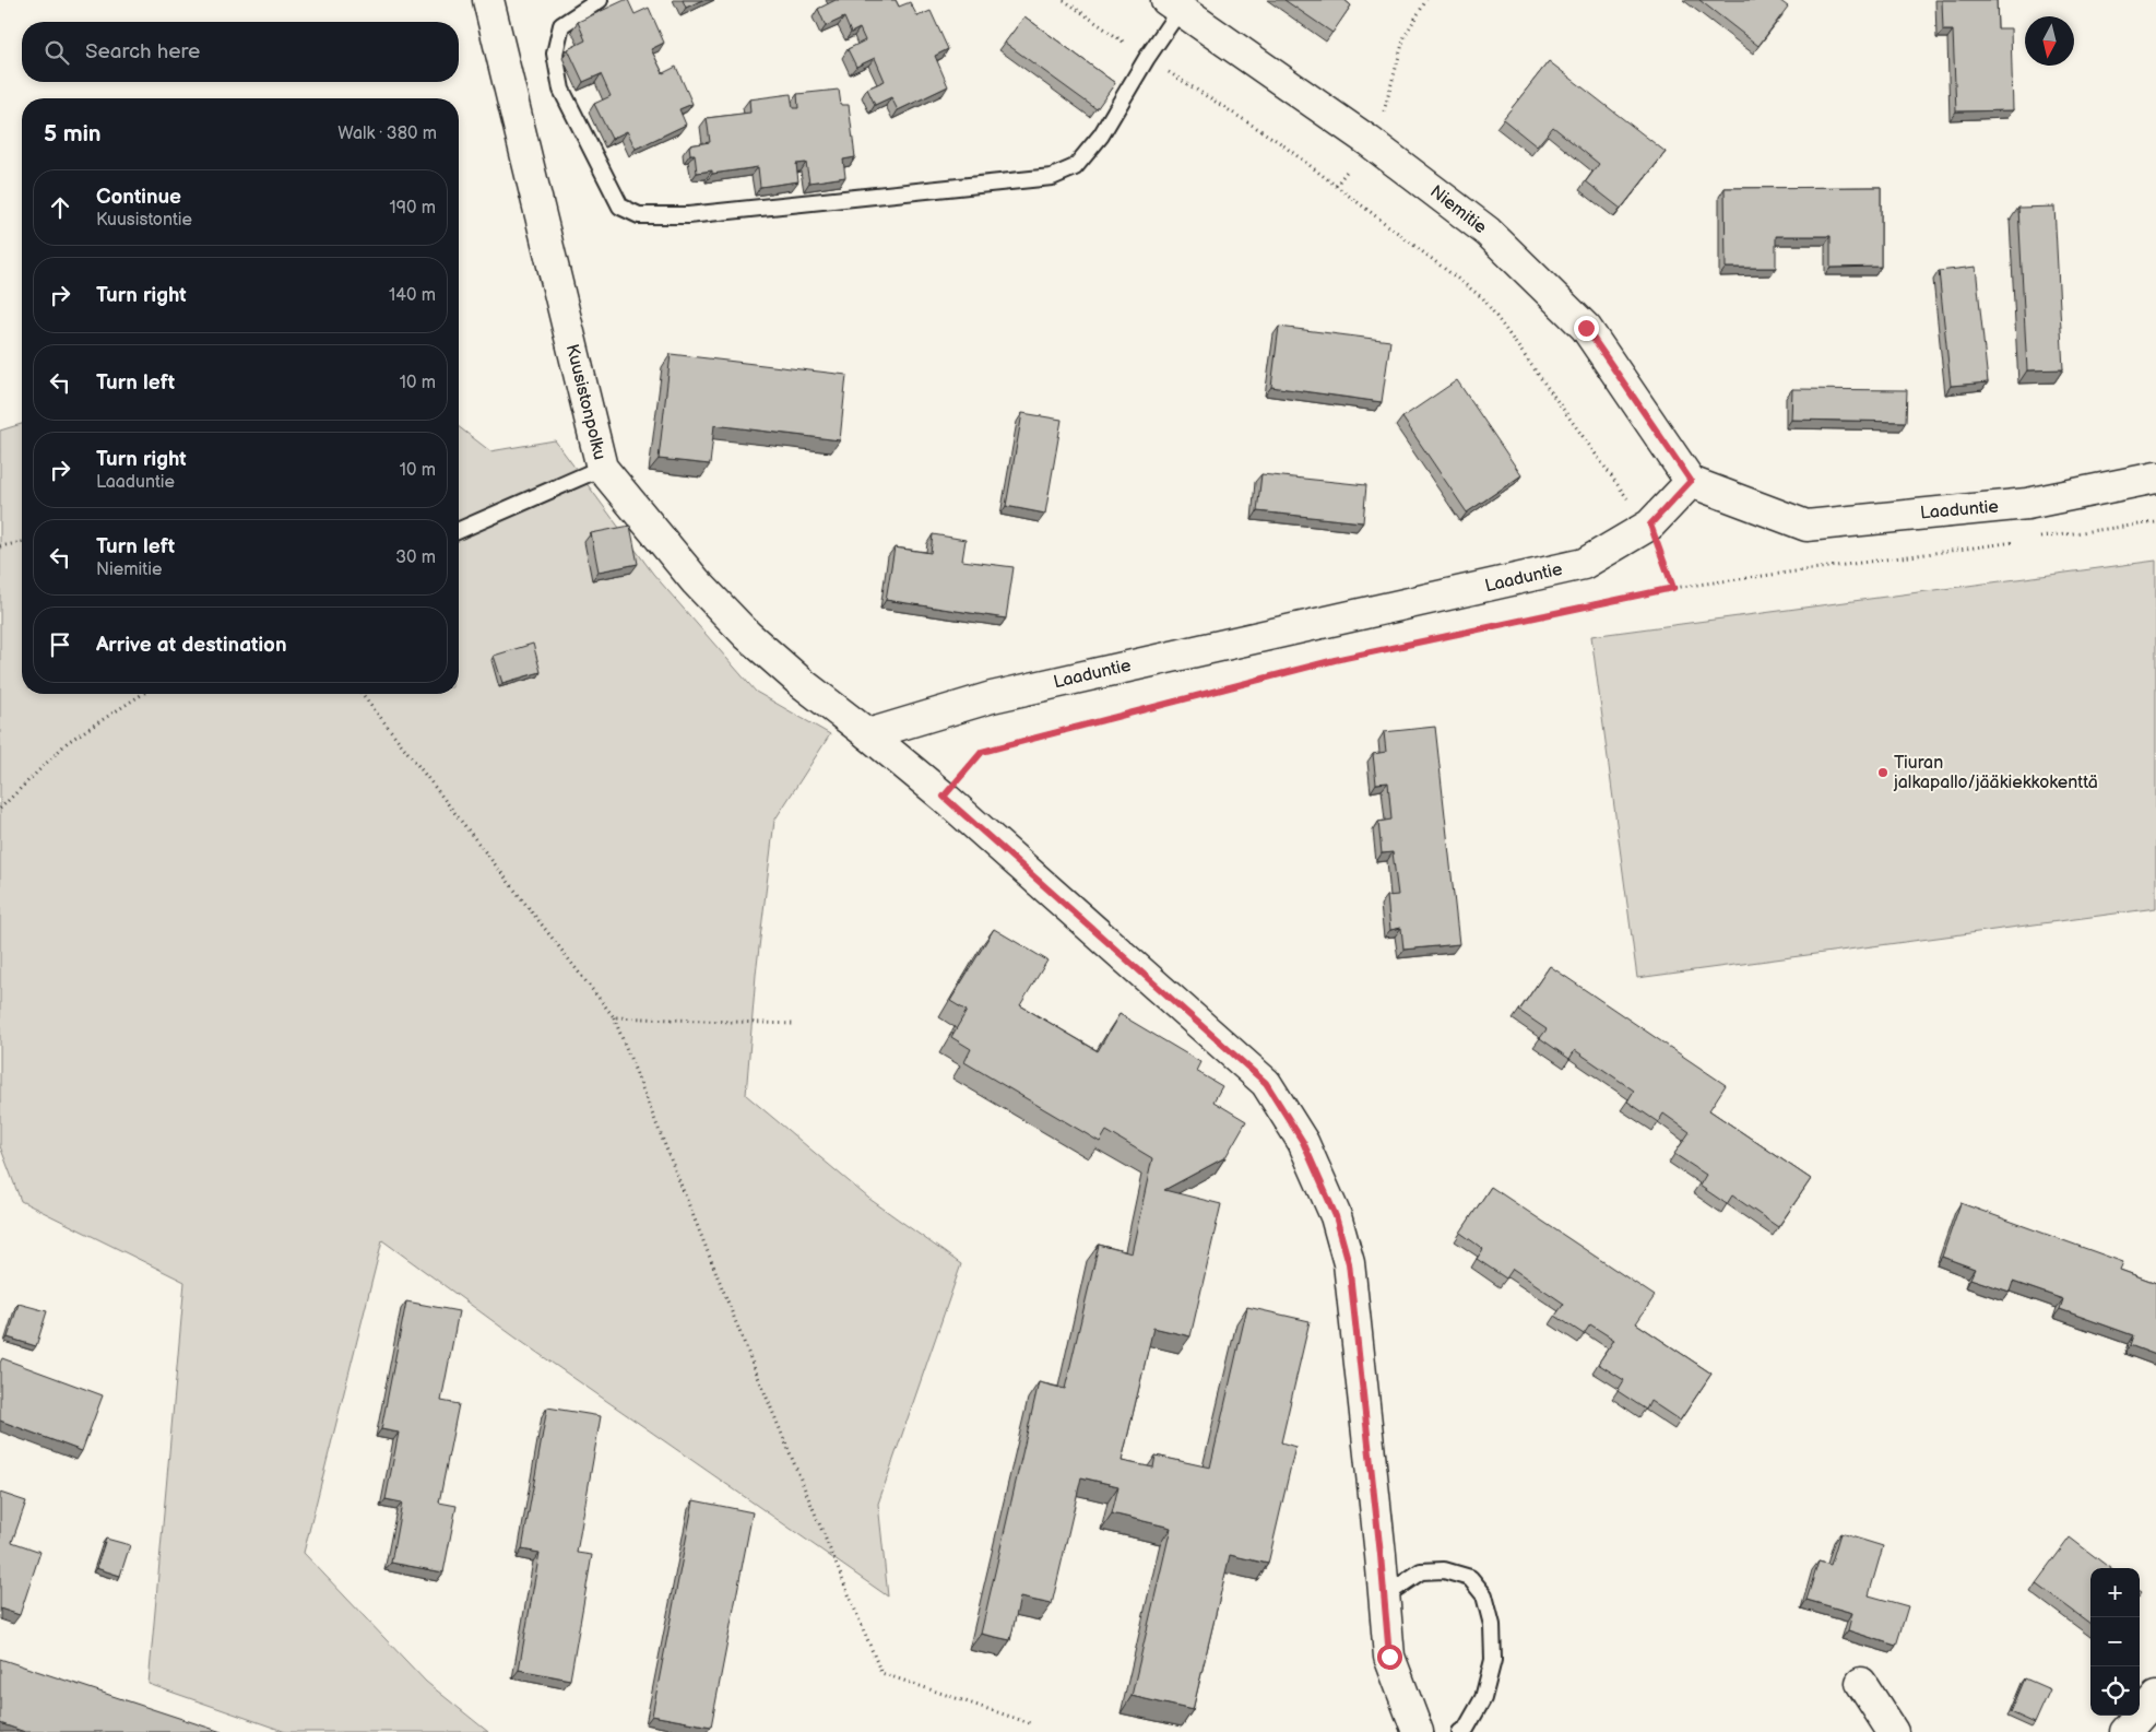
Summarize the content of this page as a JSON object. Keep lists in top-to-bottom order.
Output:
{
  "streets": {
    "street": ["Niemitie", "Kuusistonpolku", "Laaduntie"]
  },
  "crossings": [
    ["Niemitie", "Laaduntie"],
    ["Kuusistonpolku", "Laaduntie"]
  ],
  "places": ["Tiuran jalkapallo/jääkiekkokenttä"],
  "north": "bottom",
  "page": {
    "search": "Search here",
    "heading": ["5 min", "Walk · 380 m"],
    "list": [
      ["Continue", "Kuusistontie", "190 m"],
      ["Turn right", "140 m"],
      ["Turn left", "10 m"],
      ["Turn right", "Laaduntie", "10 m"],
      ["Turn left", "Niemitie", "30 m"],
      "Arrive at destination"
    ],
    "map_buttons": ["+", "−"]
  }
}
